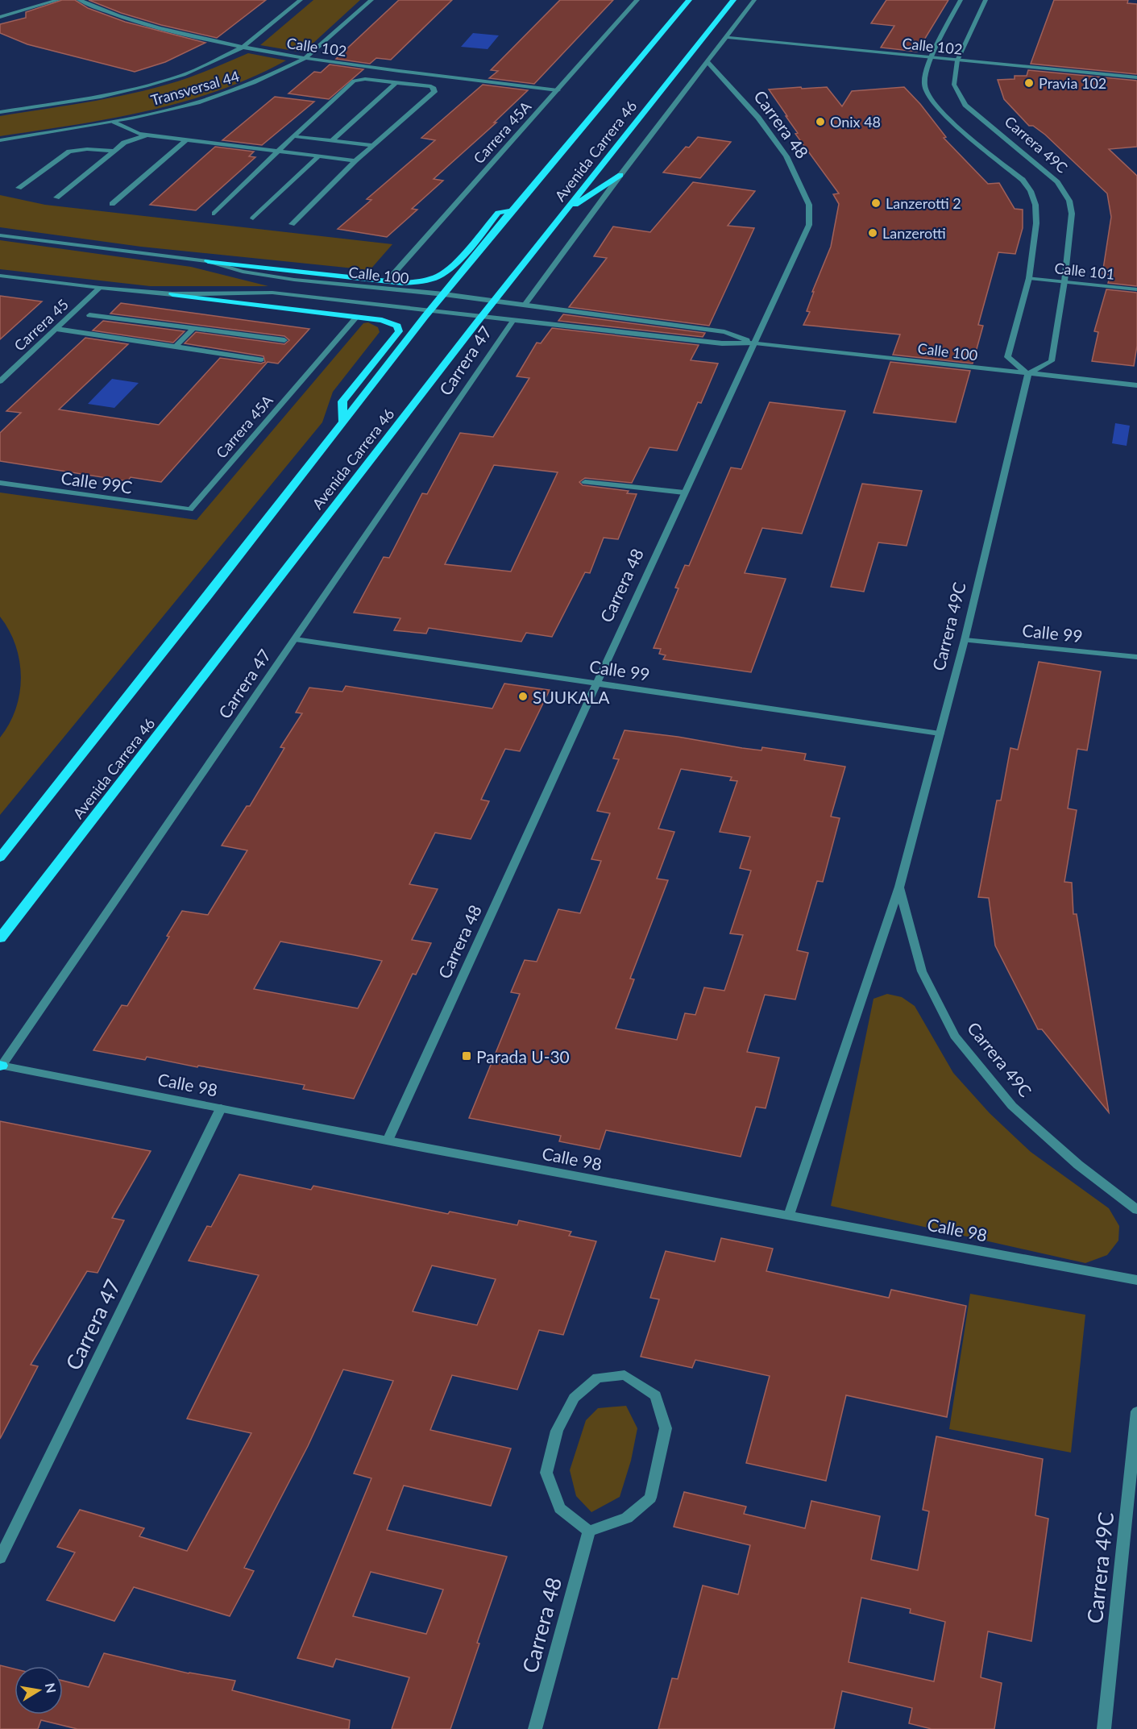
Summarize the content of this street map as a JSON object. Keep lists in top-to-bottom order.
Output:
{
  "streets": {
    "main road": ["Avenida Carrera 46"],
    "street": [
      "Calle 102",
      "Transversal 44",
      "Carrera 48",
      "Carrera 45A",
      "Carrera 49C",
      "Calle 101",
      "Calle 100",
      "Carrera 45",
      "Carrera 47",
      "Calle 99C",
      "Calle 99",
      "Calle 98"
    ]
  },
  "crossings": [
    ["Calle 102", "Transversal 44"],
    ["Calle 102", "Carrera 45A"],
    ["Calle 102", "Carrera 49C"],
    ["Carrera 48", "Calle 100"],
    ["Carrera 48", "Calle 99"],
    ["Carrera 48", "Calle 98"],
    ["Carrera 45A", "Calle 99C"],
    ["Carrera 49C", "Calle 101"],
    ["Carrera 49C", "Calle 100"],
    ["Carrera 49C", "Calle 99"],
    ["Carrera 49C", "Calle 98"],
    ["Avenida Carrera 46", "Calle 100"],
    ["Calle 100", "Carrera 45"],
    ["Calle 100", "Carrera 47"],
    ["Carrera 47", "Calle 99"],
    ["Carrera 47", "Calle 98"]
  ],
  "places": {
    "other": [
      "Pravia 102",
      "Onix 48",
      "Lanzerotti 2",
      "Lanzerotti",
      "SUUKALA"
    ],
    "transit": ["Parada U-30"]
  },
  "north": "right"
}
